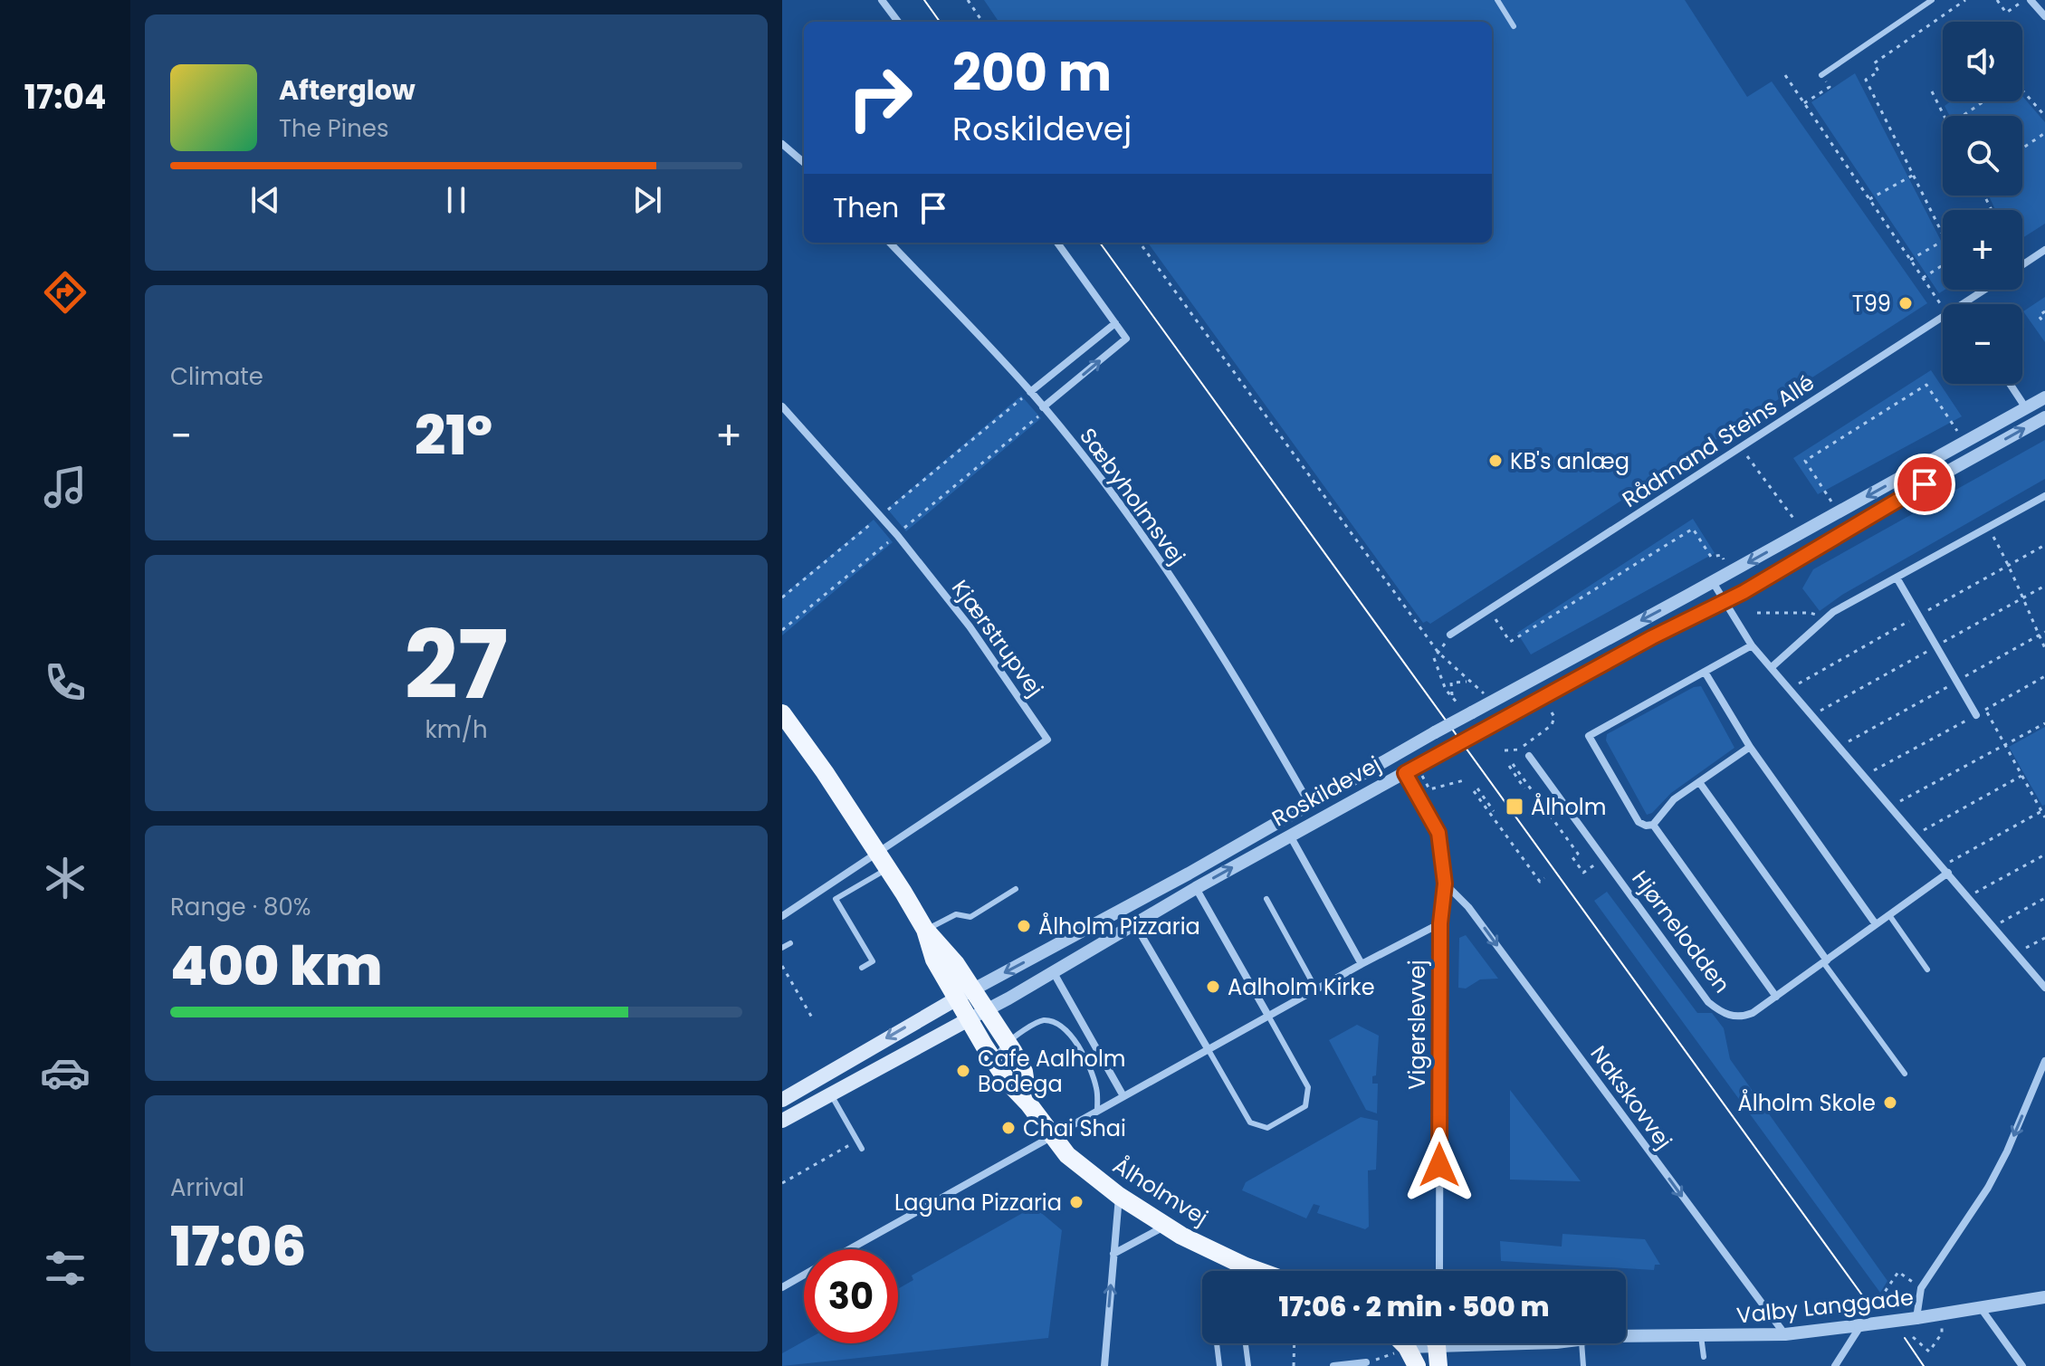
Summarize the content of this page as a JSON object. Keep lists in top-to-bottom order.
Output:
{
  "streets": {
    "main road": ["Roskildevej", "Ålholmvej"],
    "street": [
      "Rådmand Steins Allé",
      "Sæbyholmsvej",
      "Kjærstrupvej",
      "Hjørnelodden",
      "Vigerslevvej",
      "Nakskovvej",
      "Valby Langgade"
    ]
  },
  "crossings": [
    ["Sæbyholmsvej", "Roskildevej"],
    ["Kjærstrupvej", "Ålholmvej"],
    ["Roskildevej", "Vigerslevvej"],
    ["Roskildevej", "Ålholmvej"],
    ["Vigerslevvej", "Nakskovvej"],
    ["Nakskovvej", "Valby Langgade"]
  ],
  "one_way": ["Nakskovvej"],
  "places": {
    "other": [
      "T99",
      "KB's anlæg",
      "Ålholm Pizzaria",
      "Aalholm Kirke",
      "Cafe Aalholm Bodega",
      "Ålholm Skole",
      "Chai Shai",
      "Laguna Pizzaria"
    ],
    "transit": ["Ålholm"]
  },
  "page": {
    "tabs": "17:04",
    "map_buttons": ["+", "−"],
    "turn": ["200 m", "Roskildevej"],
    "song": ["Afterglow", "The Pines"],
    "then": "Then",
    "tile": [
      "Climate",
      ["27", "km/h"],
      ["Range · 80%", "400 km"],
      ["Arrival", "17:06"]
    ],
    "heat": ["−", "21°", "+"],
    "limit": "30",
    "trip": "17:06 · 2 min · 500 m"
  }
}
